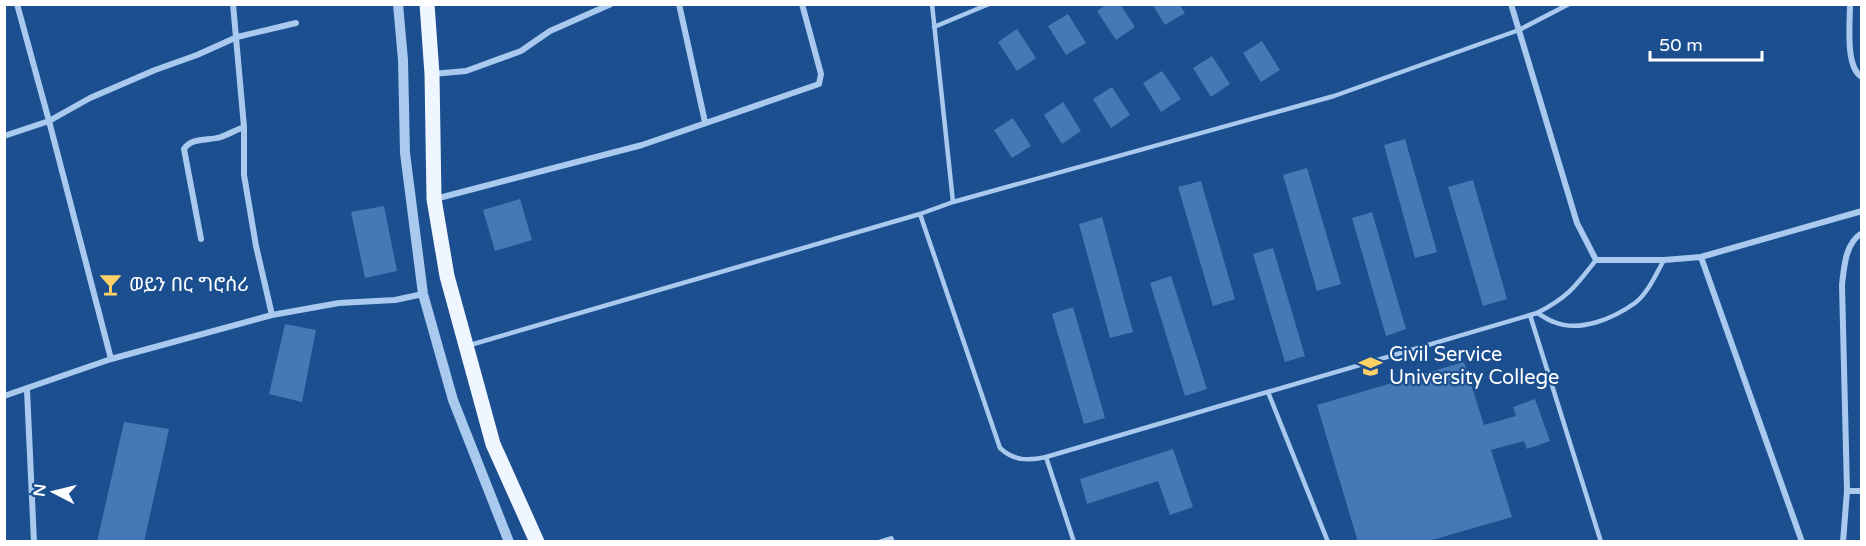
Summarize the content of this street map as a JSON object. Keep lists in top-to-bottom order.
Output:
{
  "places": {
    "bar": ["ወይን በር ግሮሰሪ"],
    "school or university": ["Civil Service University College"]
  },
  "scale_bar": "50 m",
  "north": "left"
}
